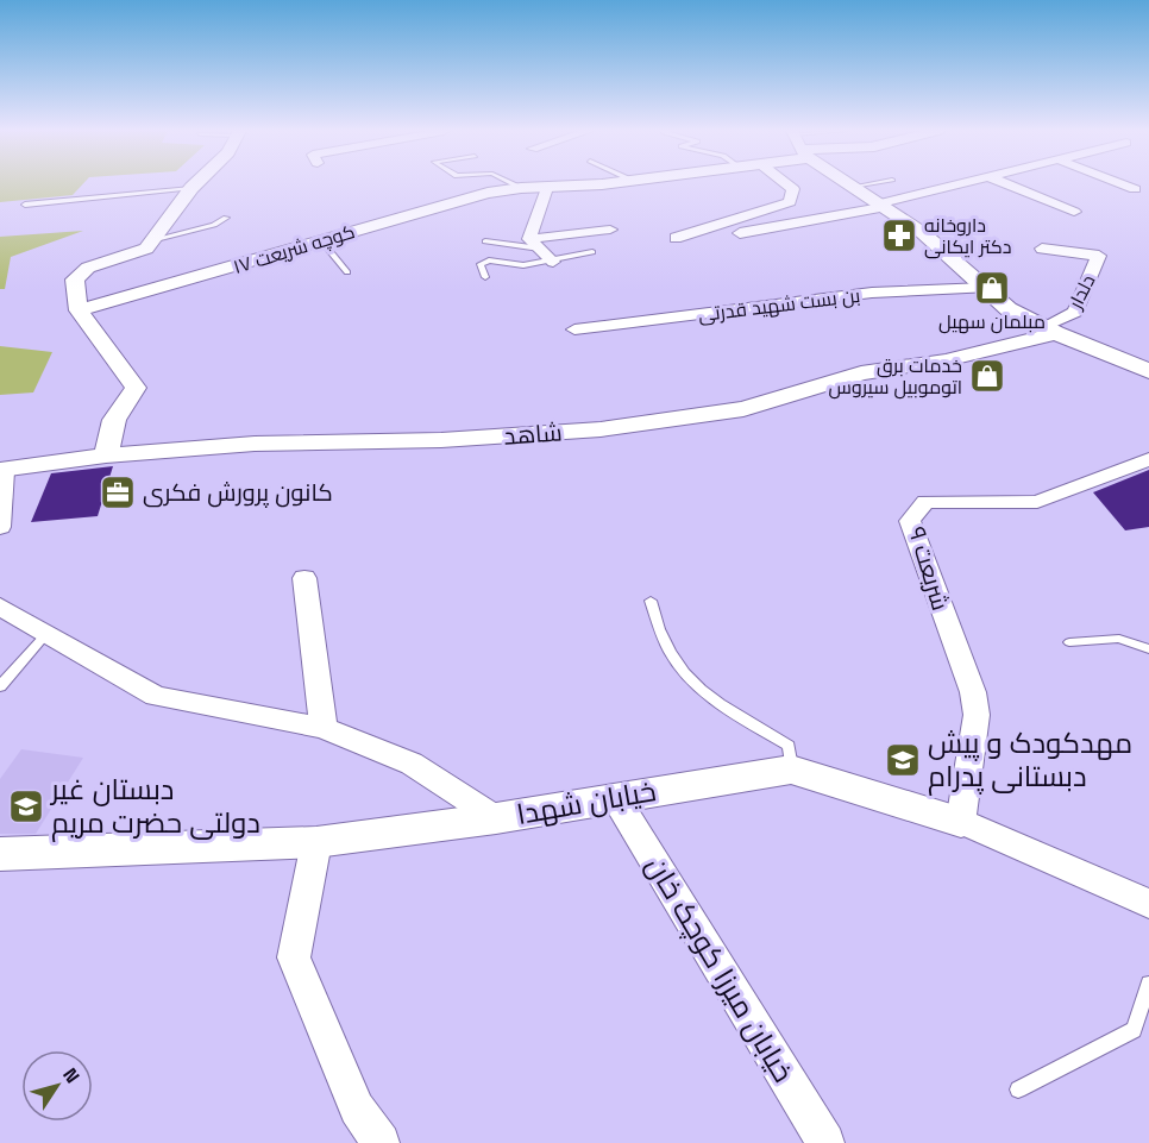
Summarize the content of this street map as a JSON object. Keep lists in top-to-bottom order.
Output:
{
  "streets": {
    "street": [
      "کوچه شریعت ۱۷",
      "دلدار",
      "بن بست شهید قدرتی",
      "شاهد",
      "شریعت ۹",
      "خیابان شهدا",
      "خیابان میرزا کوچک خان"
    ]
  },
  "crossings": [
    ["دلدار", "شاهد"],
    ["شریعت ۹", "خیابان شهدا"],
    ["خیابان شهدا", "خیابان میرزا کوچک خان"]
  ],
  "places": {
    "pharmacy": ["داروخانه دکتر ایکانی"],
    "shop": ["مبلمان سهیل", "خدمات برق اتوموبیل سیروس"],
    "office": ["کانون پرورش فکری"],
    "school or university": ["مهدکودک و پیش دبستانی پدرام", "دبستان غیر دولتی حضرت مریم"]
  },
  "north": "top right"
}
